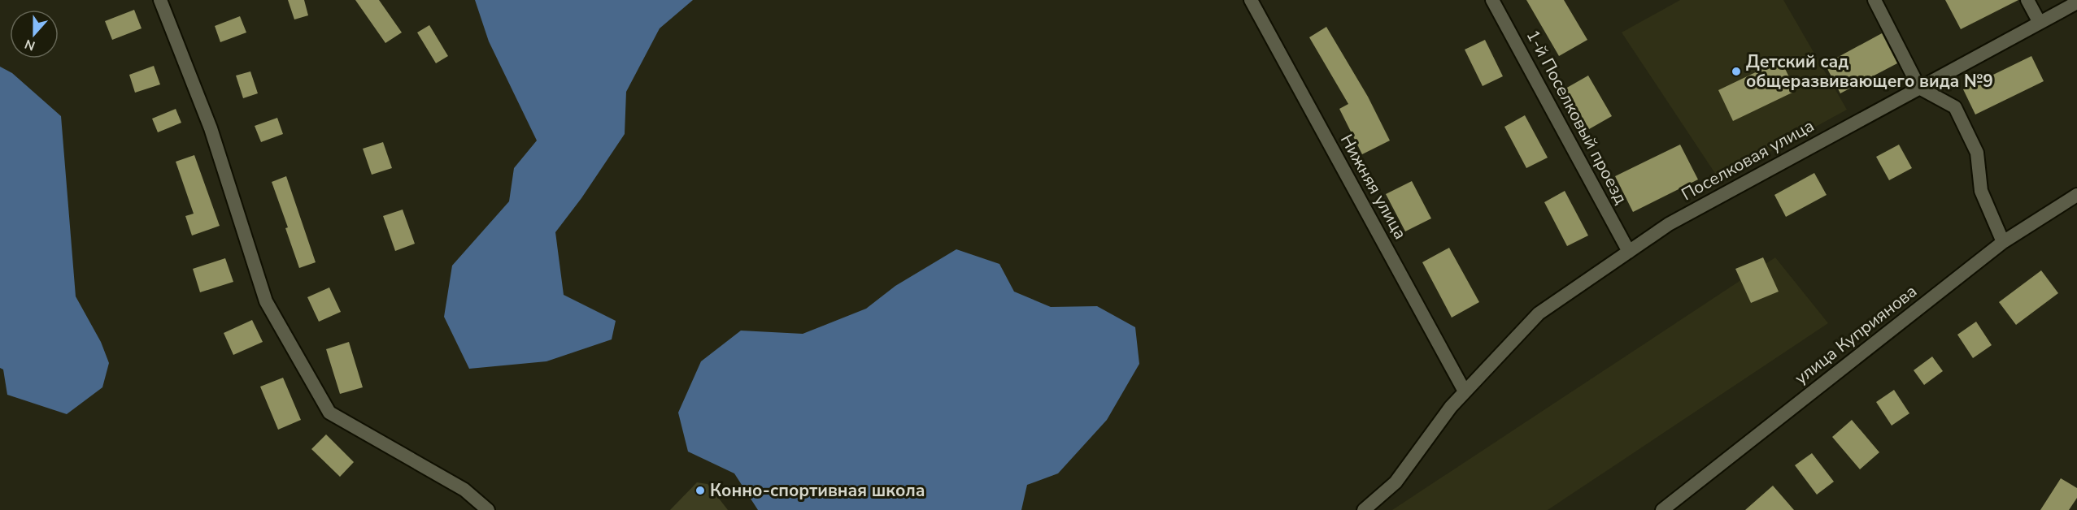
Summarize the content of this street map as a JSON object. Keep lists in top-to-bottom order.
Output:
{
  "streets": {
    "street": [
      "1-й Поселковый проезд",
      "Поселковая улица",
      "Нижняя улица",
      "улица Куприянова"
    ]
  },
  "crossings": [
    ["1-й Поселковый проезд", "Поселковая улица"],
    ["Поселковая улица", "Нижняя улица"]
  ],
  "places": ["Детский сад общеразвивающего вида №9", "Конно-спортивная школа"],
  "north": "bottom"
}
